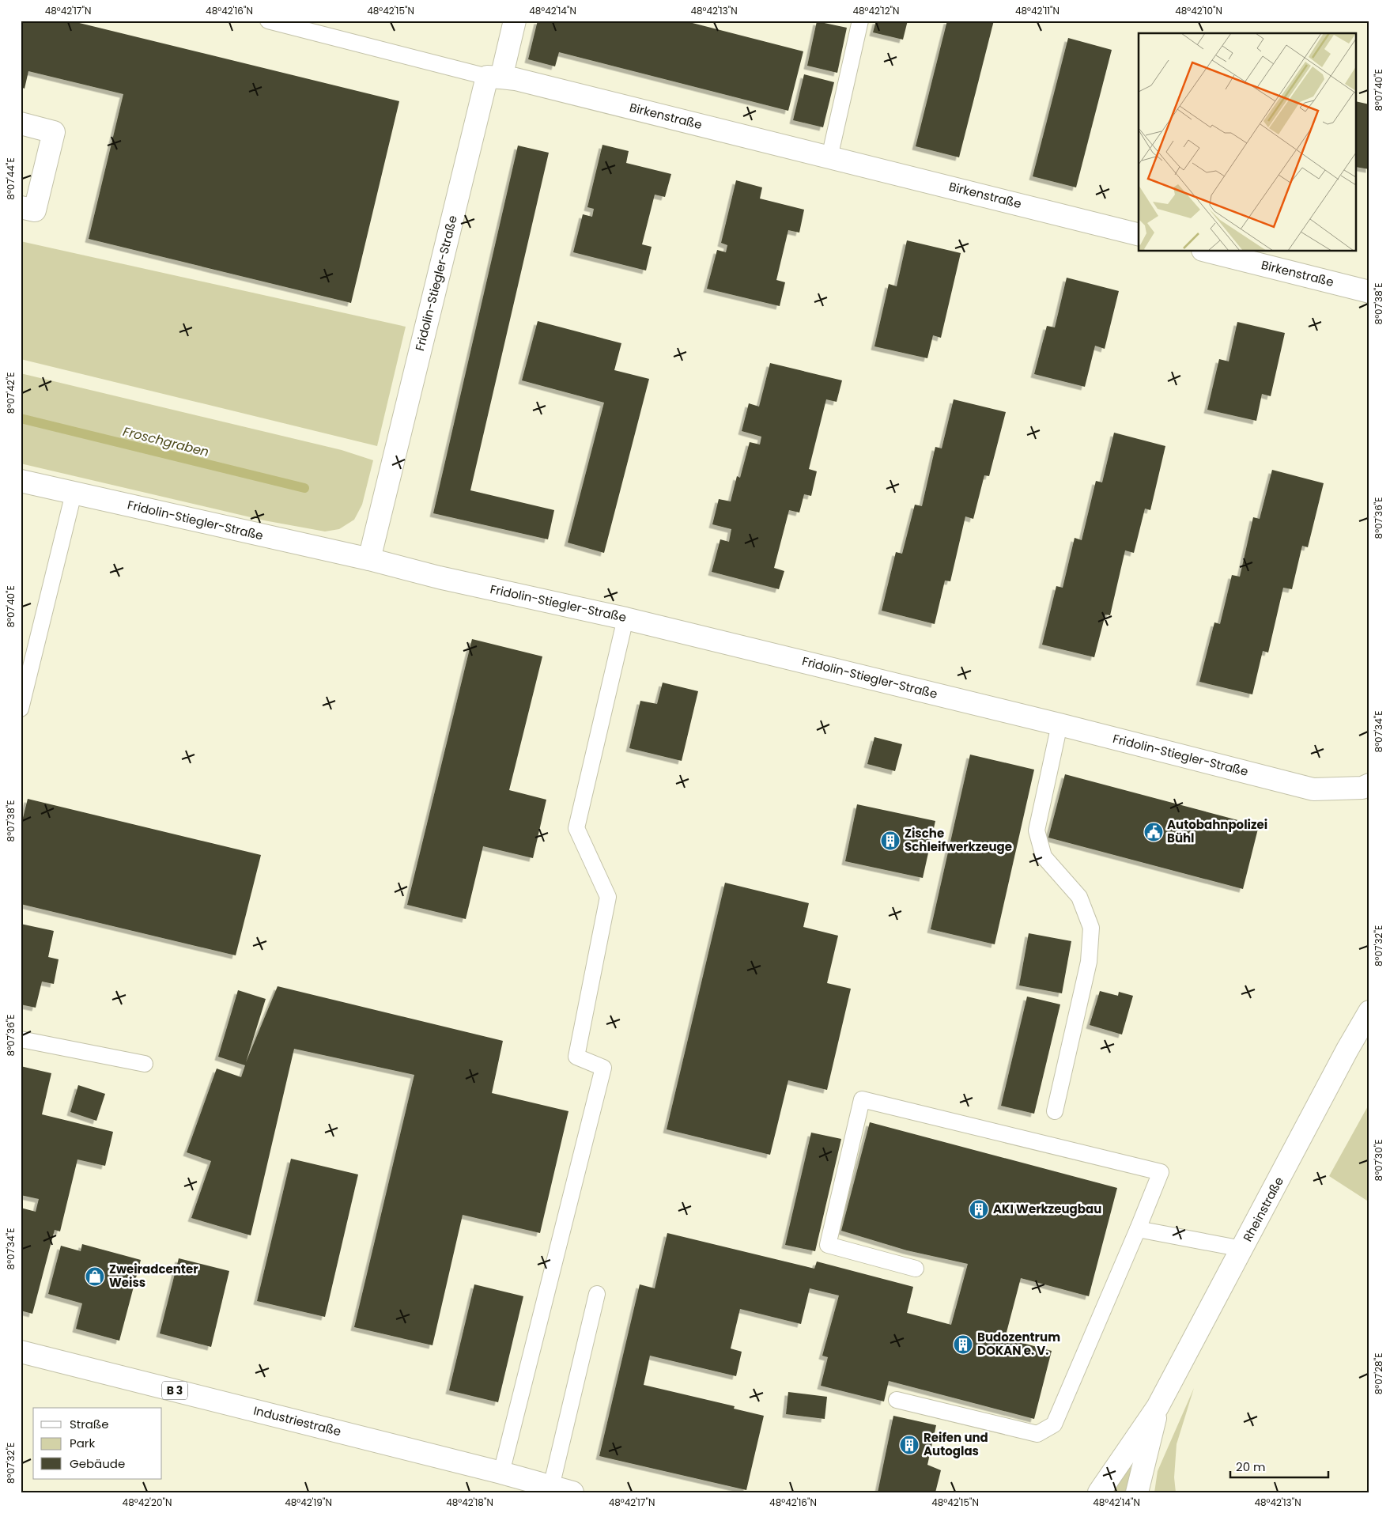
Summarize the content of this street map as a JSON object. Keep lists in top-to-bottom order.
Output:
{
  "streets": {
    "street": [
      "Birkenstraße",
      "Fridolin-Stiegler-Straße",
      "Rheinstraße",
      "B 3",
      "Industriestraße"
    ]
  },
  "crossings": [
    ["Birkenstraße", "Fridolin-Stiegler-Straße"]
  ],
  "water": ["Froschgraben"],
  "places": {
    "public building": ["Autobahnpolizei Bühl"],
    "building": [
      "Zische Schleifwerkzeuge",
      "AKI Werkzeugbau",
      "Budozentrum DOKAN e. V.",
      "Reifen und Autoglas"
    ],
    "shop": ["Zweiradcenter Weiss"]
  },
  "legend": ["Straße", "Park", "Gebäude"],
  "scale_bar": "20 m",
  "coordinates": [
    "48°42'17\"N",
    "48°42'16\"N",
    "48°42'15\"N",
    "48°42'14\"N",
    "48°42'13\"N",
    "48°42'12\"N",
    "48°42'11\"N",
    "48°42'10\"N",
    "8°07'40\"E",
    "8°07'44\"E",
    "8°07'38\"E",
    "8°07'42\"E",
    "8°07'36\"E",
    "8°07'34\"E",
    "8°07'32\"E",
    "8°07'30\"E",
    "8°07'28\"E",
    "48°42'20\"N",
    "48°42'19\"N",
    "48°42'18\"N"
  ]
}
